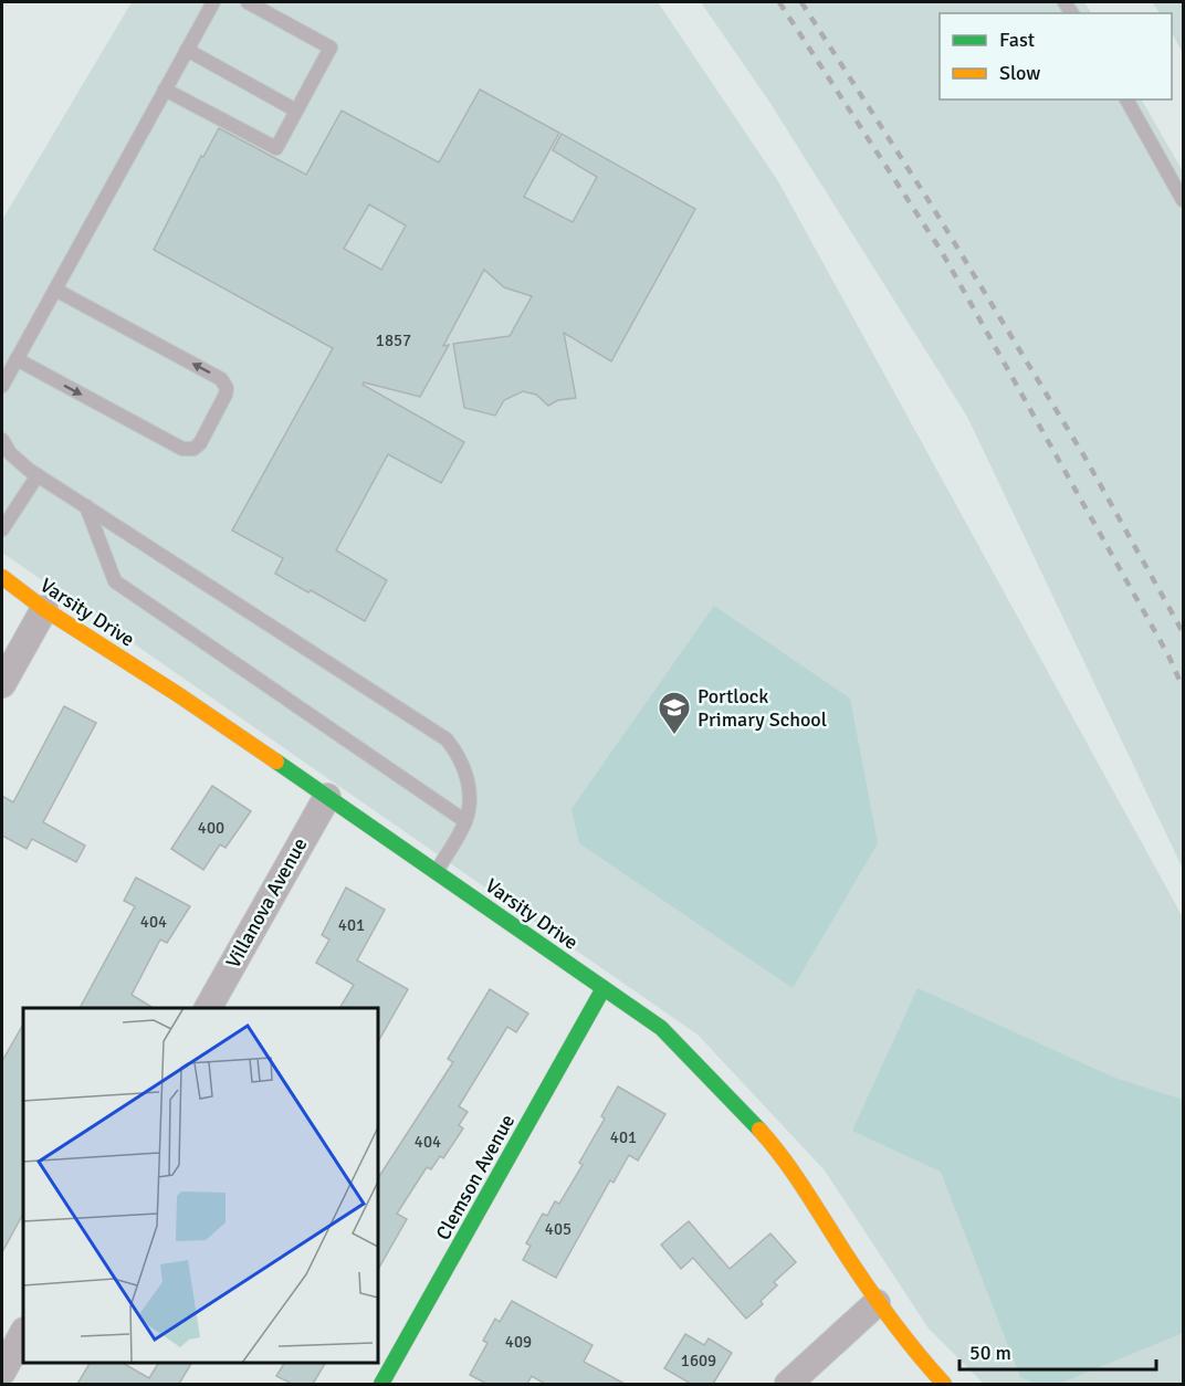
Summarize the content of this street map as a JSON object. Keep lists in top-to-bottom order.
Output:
{
  "streets": {
    "street": ["Varsity Drive", "Villanova Avenue", "Clemson Avenue"]
  },
  "crossings": [
    ["Varsity Drive", "Villanova Avenue"],
    ["Varsity Drive", "Clemson Avenue"]
  ],
  "places": {
    "school or university": ["Portlock Primary School"]
  },
  "house_numbers": [
    "1857",
    "400",
    "404",
    "401",
    "401",
    "404",
    "405",
    "409",
    "1609"
  ],
  "legend": ["Fast", "Slow"],
  "scale_bar": "50 m"
}
